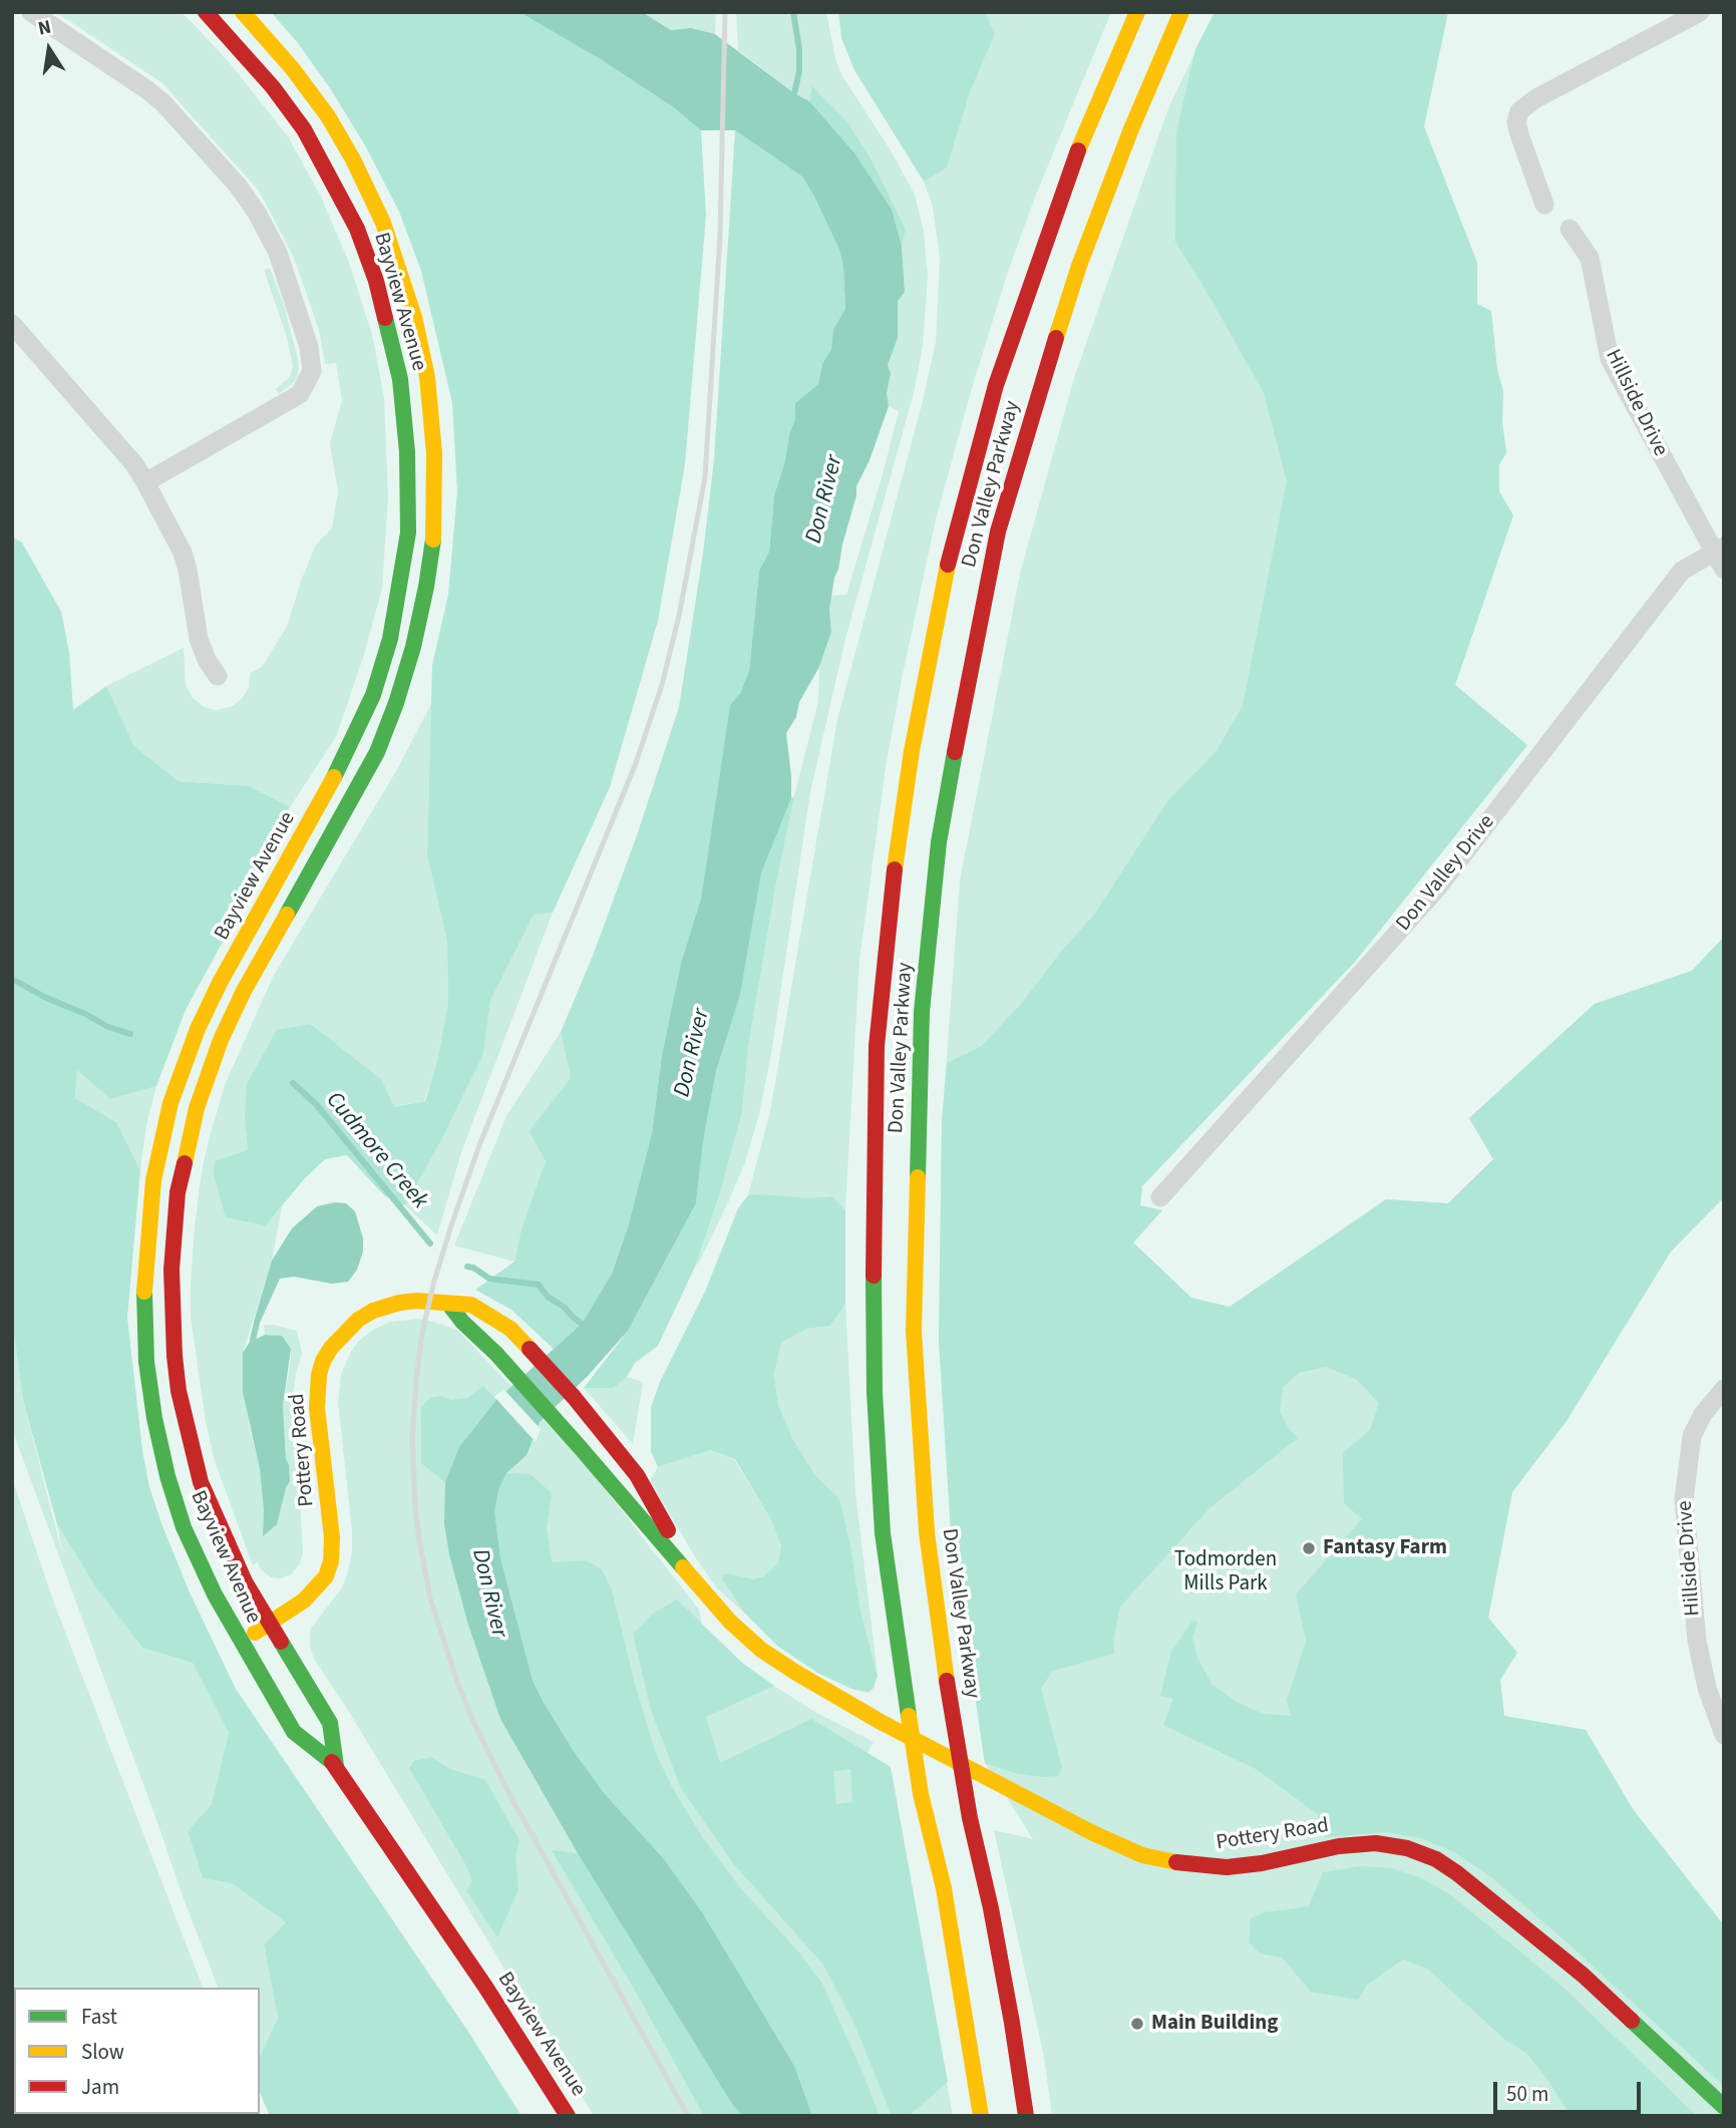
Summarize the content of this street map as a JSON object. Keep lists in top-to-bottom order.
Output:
{
  "streets": {
    "main road": ["Bayview Avenue", "Don Valley Parkway", "Pottery Road"],
    "street": ["Hillside Drive", "Don Valley Drive"]
  },
  "crossings": [
    ["Bayview Avenue", "Pottery Road"],
    ["Hillside Drive", "Don Valley Drive"]
  ],
  "water": ["Don River", "Cudmore Creek"],
  "parks": ["Todmorden Mills Park"],
  "places": ["Fantasy Farm", "Main Building"],
  "legend": ["Fast", "Slow", "Jam"],
  "scale_bar": "50 m",
  "north": "top"
}
